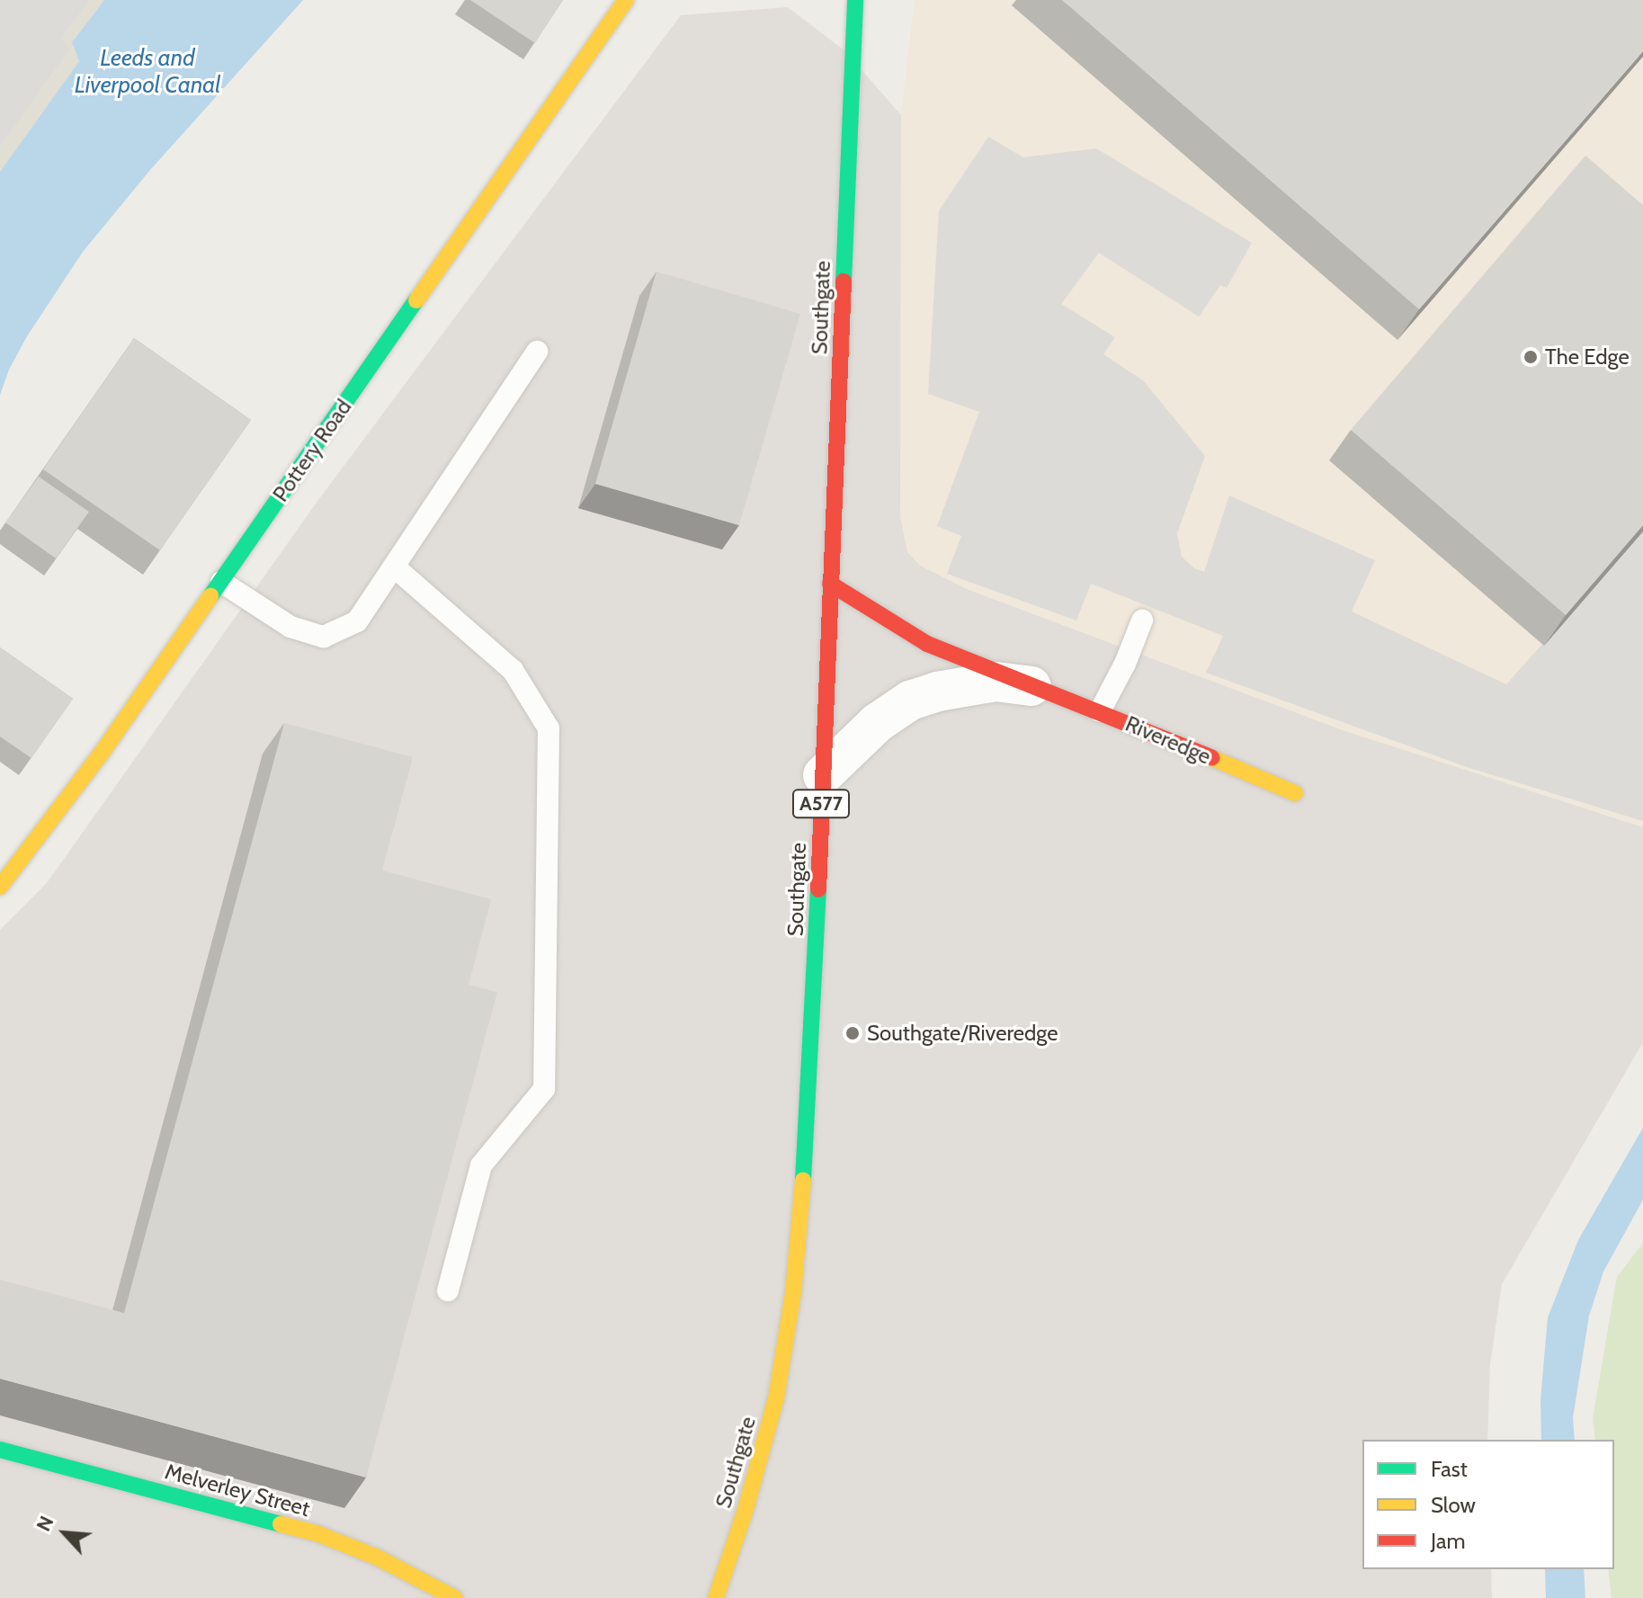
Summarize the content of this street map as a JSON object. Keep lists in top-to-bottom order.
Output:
{
  "streets": {
    "main road": [
      "Southgate",
      "Pottery Road",
      "Riveredge",
      "A577",
      "Melverley Street"
    ]
  },
  "crossings": [
    ["Southgate", "Riveredge"]
  ],
  "water": ["Leeds and Liverpool Canal"],
  "places": ["The Edge", "Southgate/Riveredge"],
  "legend": ["Fast", "Slow", "Jam"],
  "north": "top left"
}
